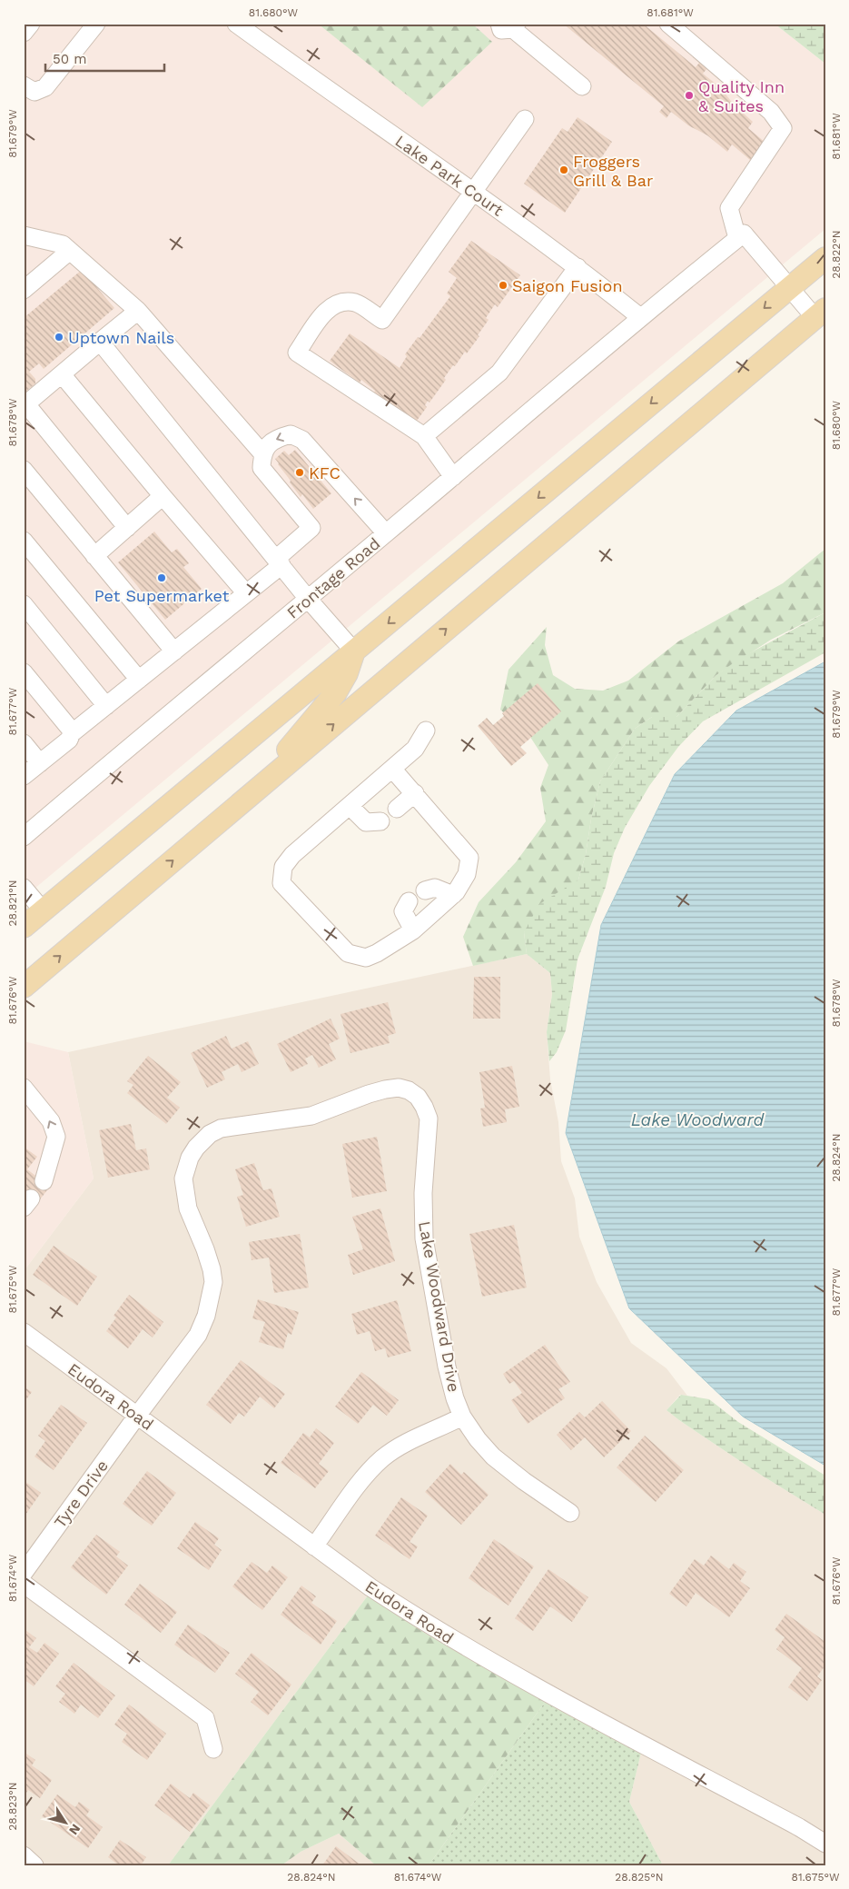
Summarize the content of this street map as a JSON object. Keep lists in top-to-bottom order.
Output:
{
  "streets": {
    "street": [
      "Lake Park Court",
      "Frontage Road",
      "Lake Woodward Drive",
      "Eudora Road",
      "Tyre Drive"
    ]
  },
  "crossings": [
    ["Lake Park Court", "Frontage Road"],
    ["Lake Woodward Drive", "Eudora Road"],
    ["Lake Woodward Drive", "Tyre Drive"],
    ["Eudora Road", "Tyre Drive"]
  ],
  "water": ["Lake Woodward"],
  "places": [
    "Quality Inn & Suites",
    "Froggers Grill & Bar",
    "Saigon Fusion",
    "Uptown Nails",
    "KFC",
    "Pet Supermarket"
  ],
  "scale_bar": "50 m",
  "north": "bottom right",
  "coordinates": [
    "81.680°W",
    "81.681°W",
    "81.679°W",
    "28.822°N",
    "81.678°W",
    "81.677°W",
    "28.821°N",
    "81.676°W",
    "28.824°N",
    "81.675°W",
    "81.674°W",
    "28.823°N",
    "28.825°N"
  ]
}
